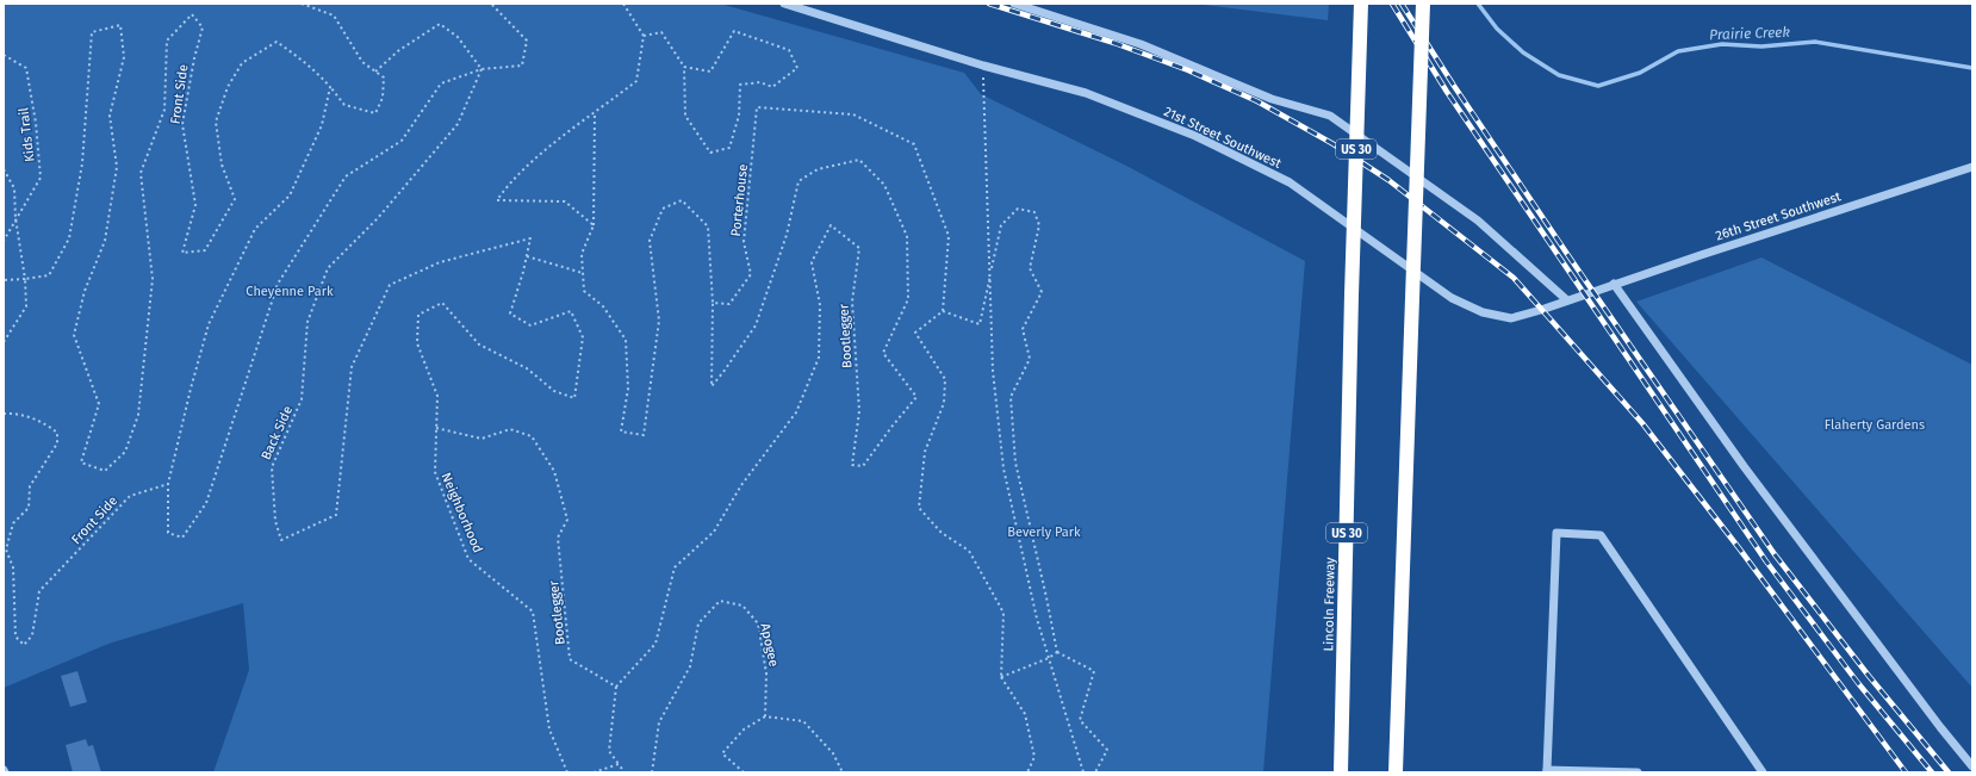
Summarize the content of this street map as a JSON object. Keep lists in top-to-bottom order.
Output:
{
  "streets": {
    "highway": ["US 30", "Lincoln Freeway"],
    "street": ["21st Street Southwest", "26th Street Southwest"],
    "path": [
      "Front Side",
      "Kids Trail",
      "Porterhouse",
      "Bootlegger",
      "Back Side",
      "Neighborhood",
      "Apogee"
    ]
  },
  "crossings": [
    ["21st Street Southwest", "26th Street Southwest"],
    ["Porterhouse", "Bootlegger"],
    ["Bootlegger", "Back Side"],
    ["Bootlegger", "Neighborhood"],
    ["Back Side", "Neighborhood"]
  ],
  "water": ["Prairie Creek"],
  "parks": ["Cheyenne Park", "Flaherty Gardens", "Beverly Park"]
}
